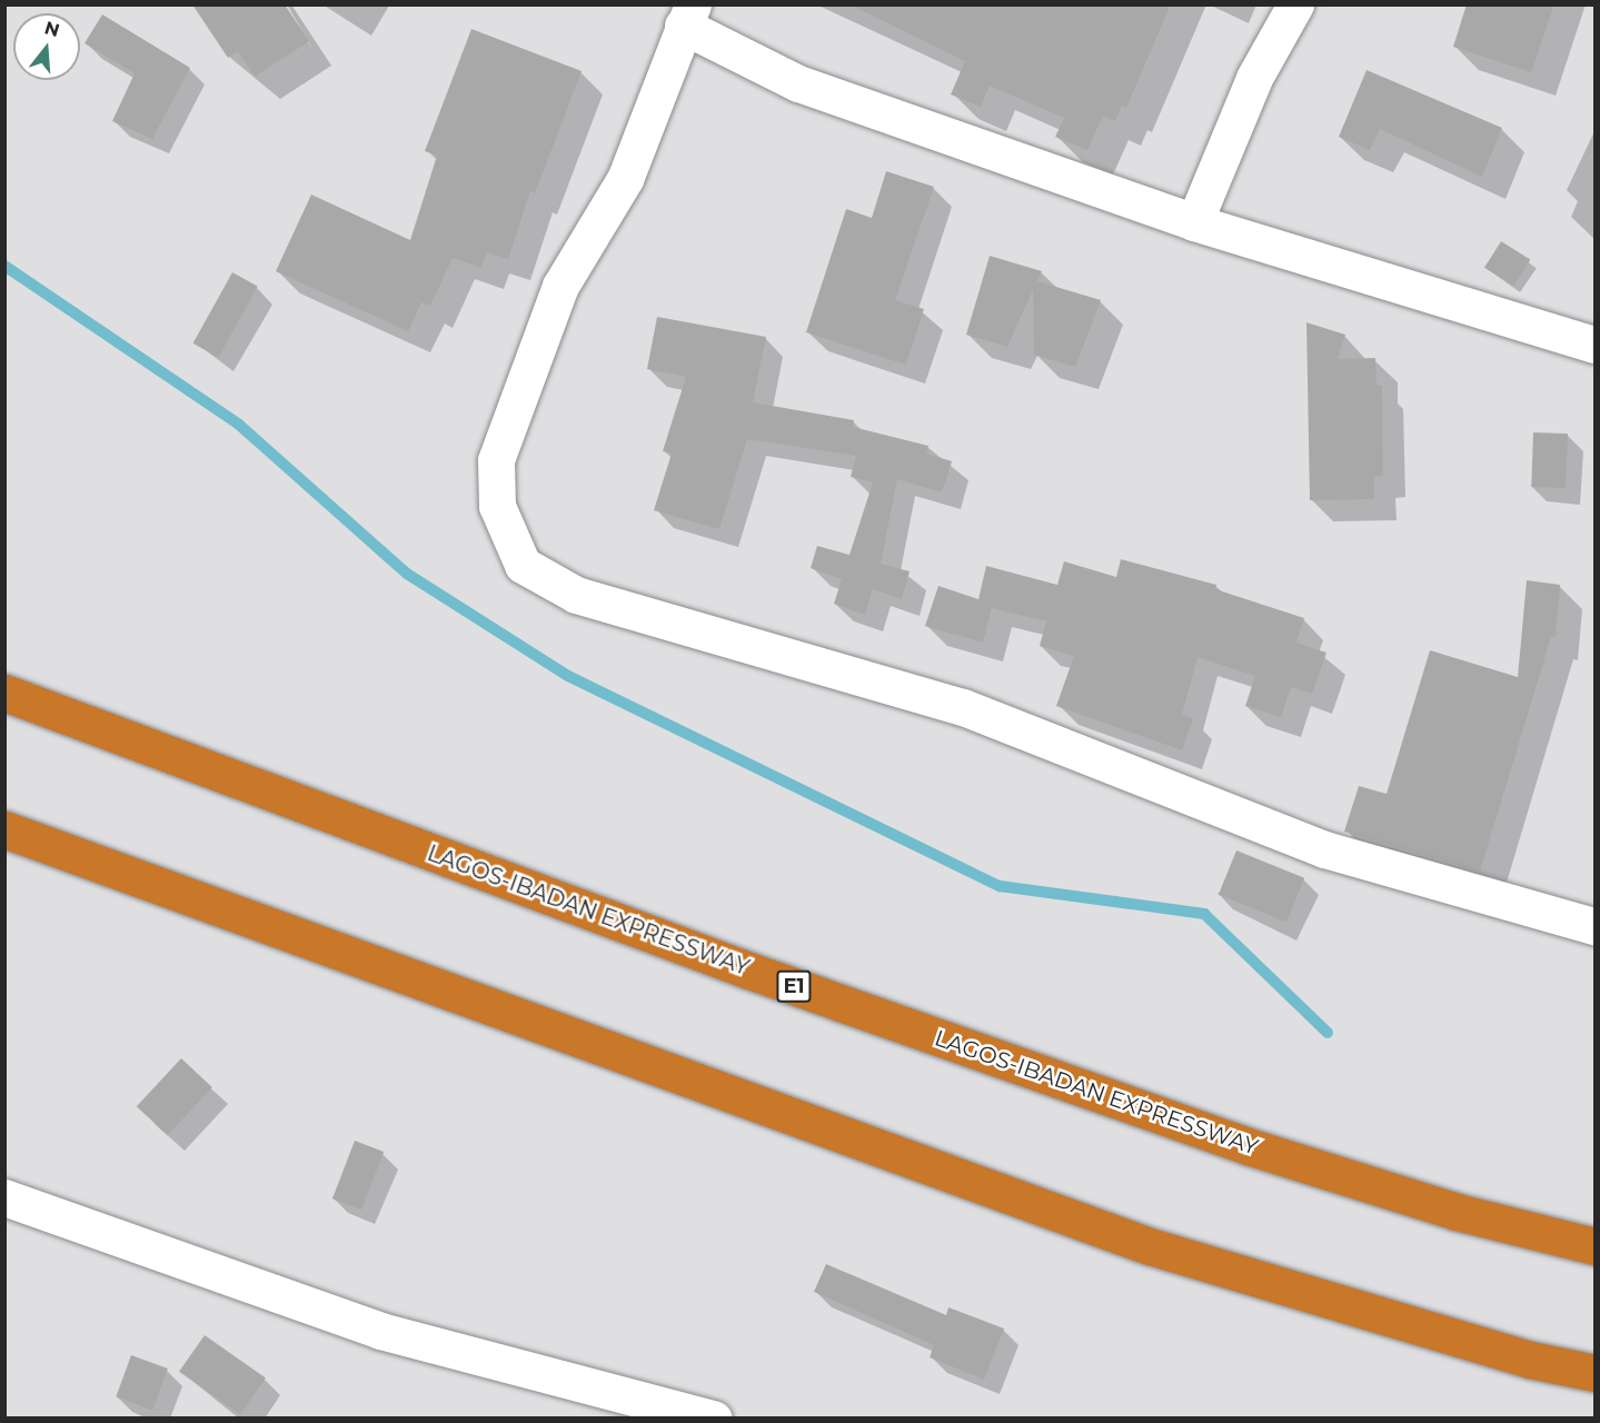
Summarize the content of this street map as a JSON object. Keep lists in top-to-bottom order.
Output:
{
  "streets": {
    "highway": ["LAGOS-IBADAN EXPRESSWAY", "E1"]
  },
  "north": "top"
}
